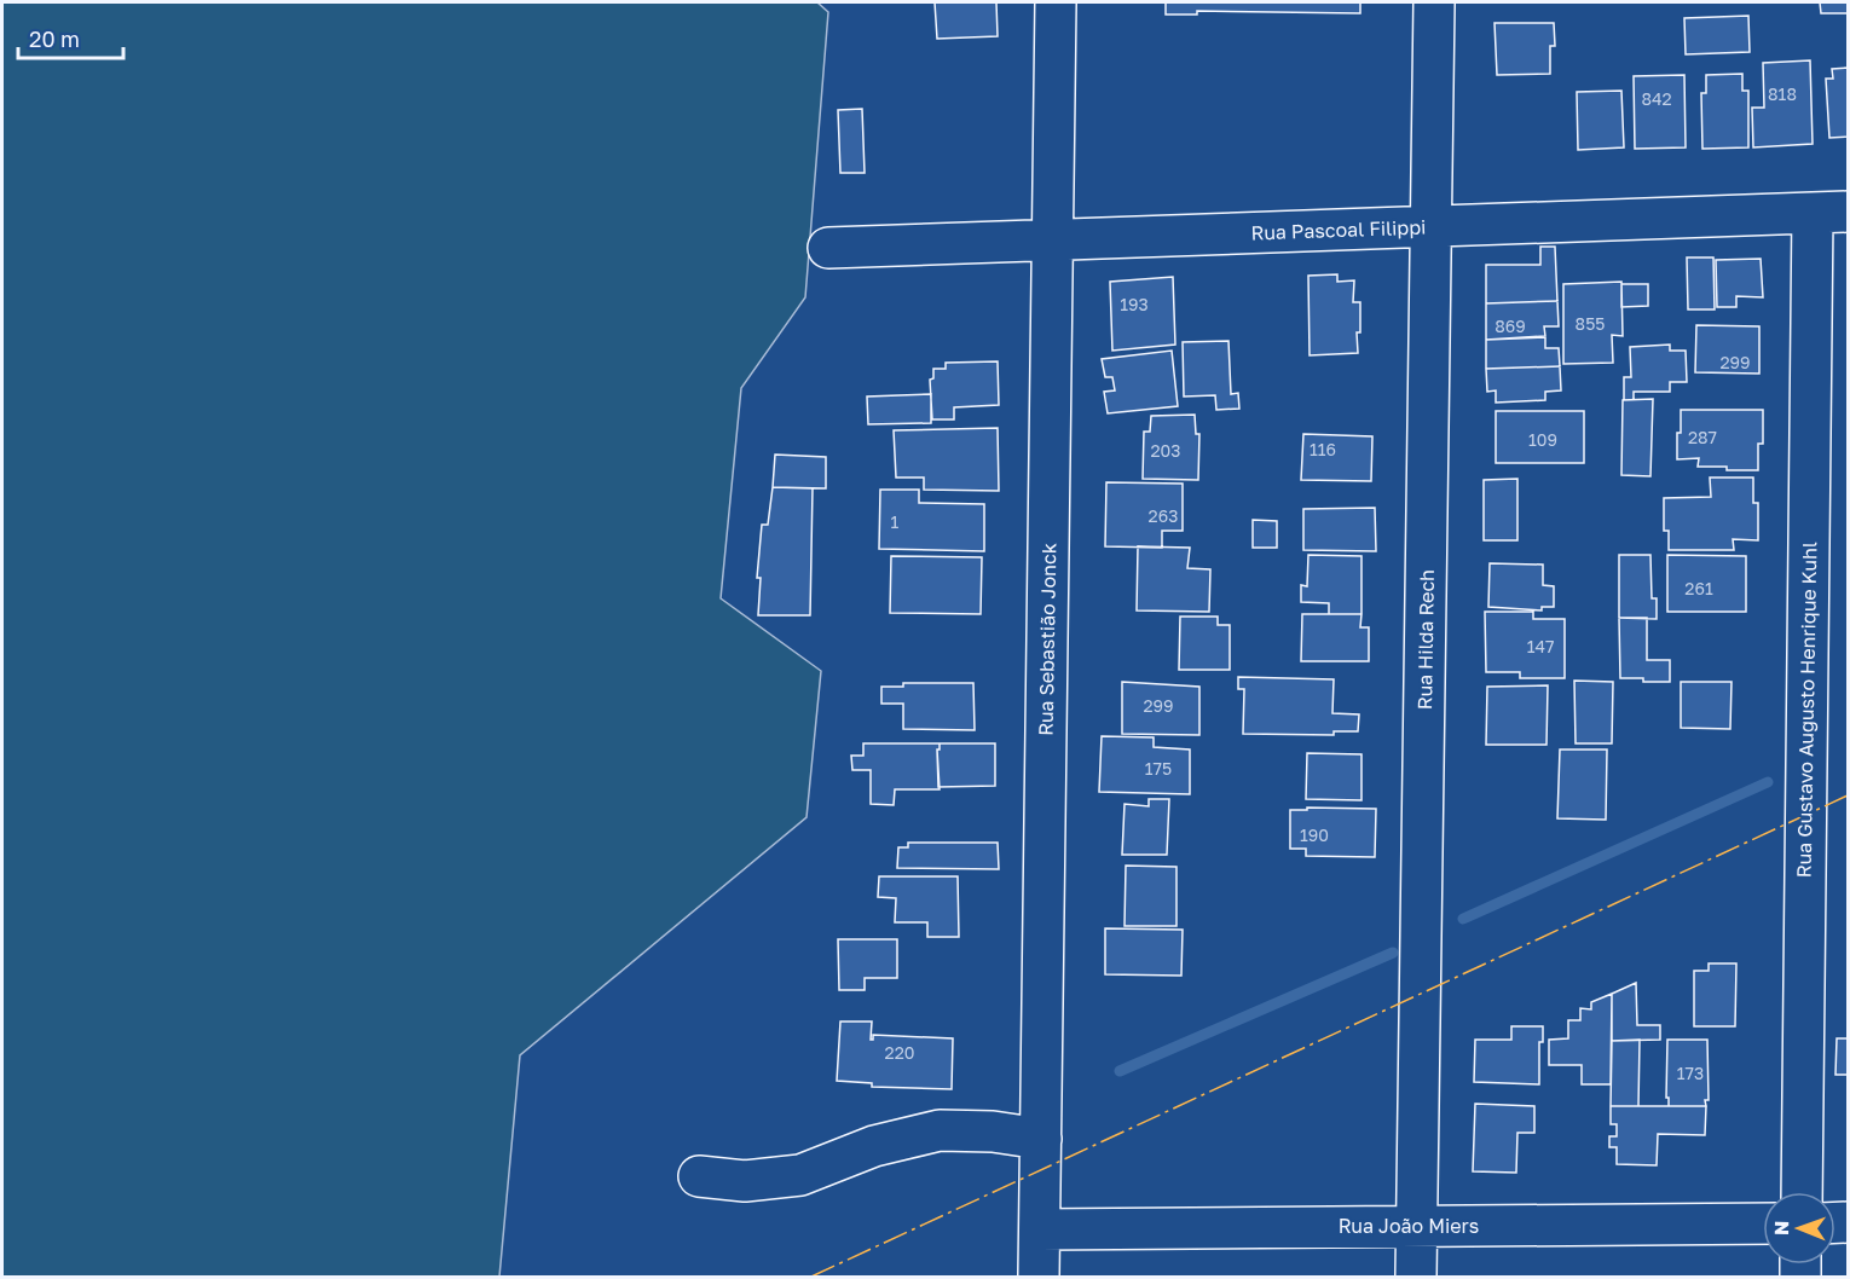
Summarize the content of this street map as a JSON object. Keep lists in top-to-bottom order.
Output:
{
  "streets": {
    "street": [
      "Rua Pascoal Filippi",
      "Rua Sebastião Jonck",
      "Rua Hilda Rech",
      "Rua Gustavo Augusto Henrique Kuhl",
      "Rua João Miers"
    ]
  },
  "crossings": [
    ["Rua Pascoal Filippi", "Rua Sebastião Jonck"],
    ["Rua Pascoal Filippi", "Rua Hilda Rech"],
    ["Rua Pascoal Filippi", "Rua Gustavo Augusto Henrique Kuhl"],
    ["Rua Sebastião Jonck", "Rua João Miers"],
    ["Rua Hilda Rech", "Rua João Miers"]
  ],
  "house_numbers": [
    "818",
    "842",
    "193",
    "855",
    "869",
    "299",
    "287",
    "109",
    "116",
    "203",
    "263",
    "1",
    "261",
    "147",
    "299",
    "175",
    "190",
    "220",
    "173"
  ],
  "scale_bar": "20 m",
  "north": "left"
}
